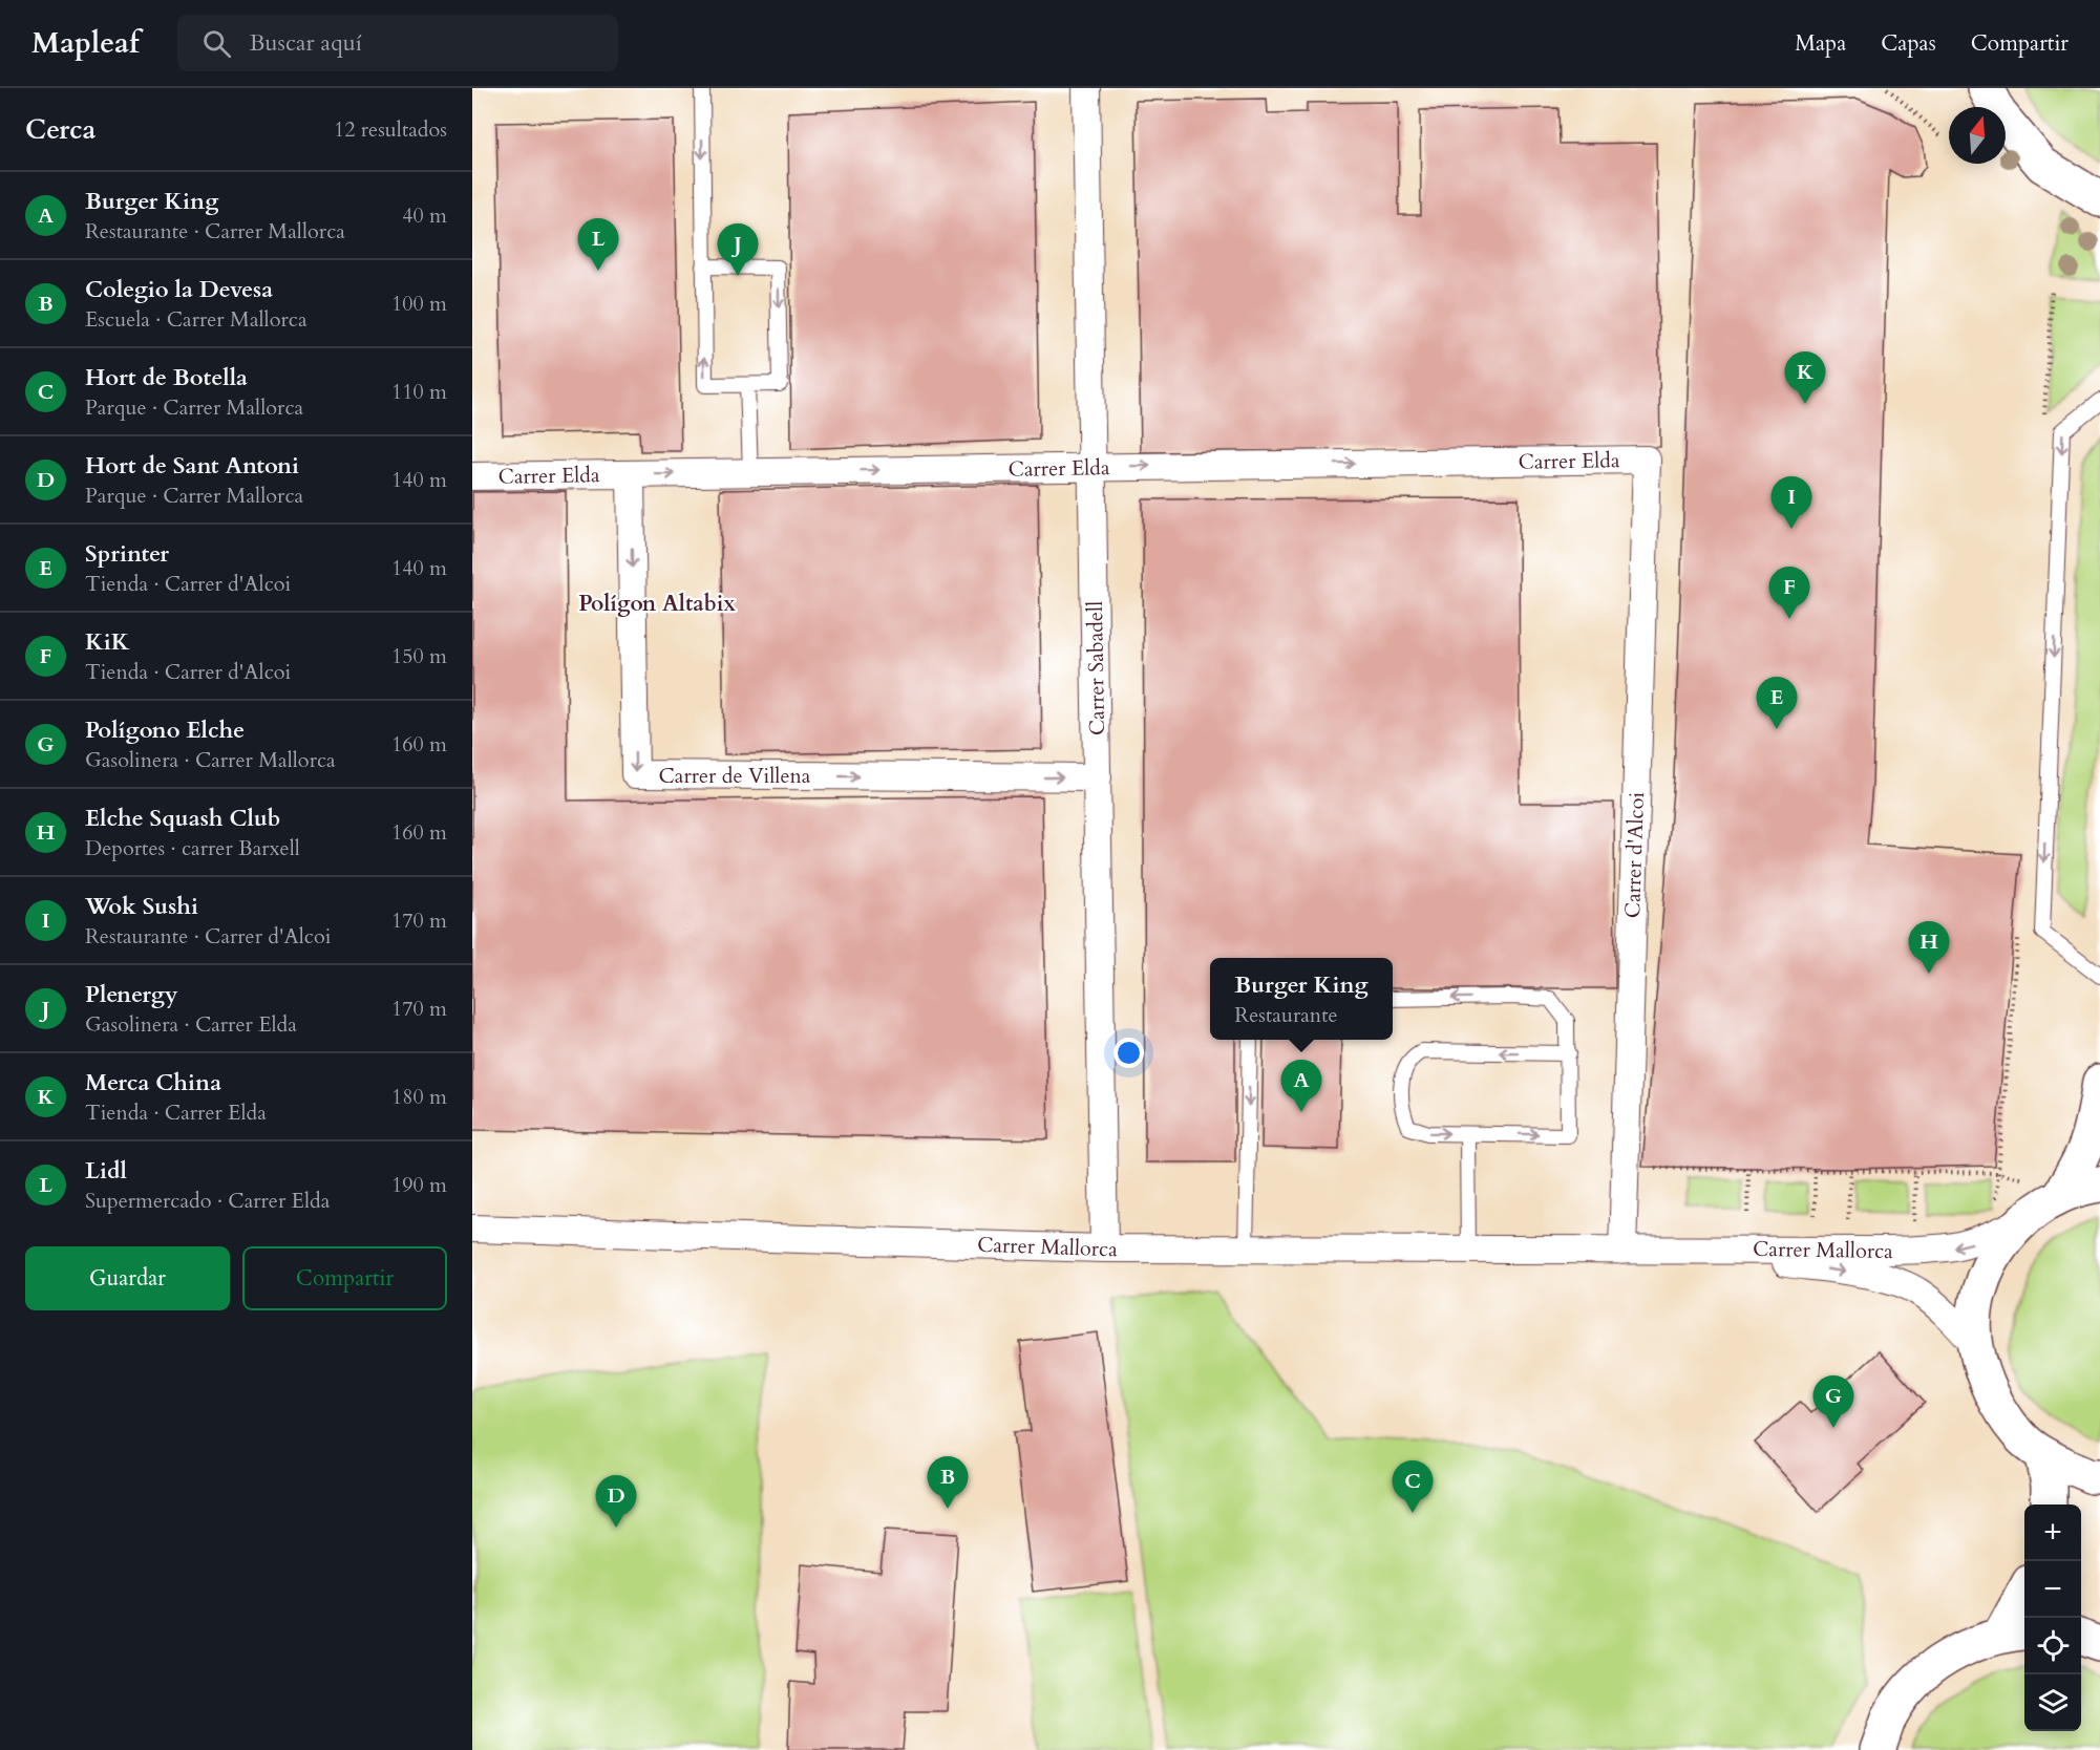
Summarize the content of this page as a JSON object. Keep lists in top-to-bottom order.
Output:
{
  "streets": {
    "street": [
      "Carrer Elda",
      "Carrer Sabadell",
      "Carrer de Villena",
      "Carrer d'Alcoi",
      "Carrer Mallorca"
    ]
  },
  "crossings": [
    ["Carrer Elda", "Carrer Sabadell"],
    ["Carrer Elda", "Carrer de Villena"],
    ["Carrer Elda", "Carrer d'Alcoi"],
    ["Carrer Sabadell", "Carrer de Villena"],
    ["Carrer Sabadell", "Carrer Mallorca"],
    ["Carrer d'Alcoi", "Carrer Mallorca"]
  ],
  "one_way": ["Carrer Elda"],
  "districts": ["Polígon Altabix"],
  "north": "top",
  "page": {
    "header": "Mapleaf",
    "search": "Buscar aquí",
    "nav": ["Mapa", "Capas", "Compartir"],
    "heading": ["Cerca", "12 resultados"],
    "list": [
      {
        "mark": "A",
        "name": "Burger King",
        "note": "Restaurante · Carrer Mallorca",
        "value": "40 m"
      },
      {
        "mark": "B",
        "name": "Colegio la Devesa",
        "note": "Escuela · Carrer Mallorca",
        "value": "100 m"
      },
      {
        "mark": "C",
        "name": "Hort de Botella",
        "note": "Parque · Carrer Mallorca",
        "value": "110 m"
      },
      {
        "mark": "D",
        "name": "Hort de Sant Antoni",
        "note": "Parque · Carrer Mallorca",
        "value": "140 m"
      },
      {
        "mark": "E",
        "name": "Sprinter",
        "note": "Tienda · Carrer d'Alcoi",
        "value": "140 m"
      },
      {
        "mark": "F",
        "name": "KiK",
        "note": "Tienda · Carrer d'Alcoi",
        "value": "150 m"
      },
      {
        "mark": "G",
        "name": "Polígono Elche",
        "note": "Gasolinera · Carrer Mallorca",
        "value": "160 m"
      },
      {
        "mark": "H",
        "name": "Elche Squash Club",
        "note": "Deportes · carrer Barxell",
        "value": "160 m"
      },
      {
        "mark": "I",
        "name": "Wok Sushi",
        "note": "Restaurante · Carrer d'Alcoi",
        "value": "170 m"
      },
      {
        "mark": "J",
        "name": "Plenergy",
        "note": "Gasolinera · Carrer Elda",
        "value": "170 m"
      },
      {
        "mark": "K",
        "name": "Merca China",
        "note": "Tienda · Carrer Elda",
        "value": "180 m"
      },
      {
        "mark": "L",
        "name": "Lidl",
        "note": "Supermercado · Carrer Elda",
        "value": "190 m"
      }
    ],
    "pins": [
      "L",
      "J",
      "K",
      "I",
      "F",
      "E",
      "H",
      "A",
      "G",
      "B",
      "C",
      "D"
    ],
    "popup": ["Burger King", "Restaurante"],
    "buttons": ["Guardar", "Compartir"],
    "map_buttons": ["+", "−"]
  }
}
